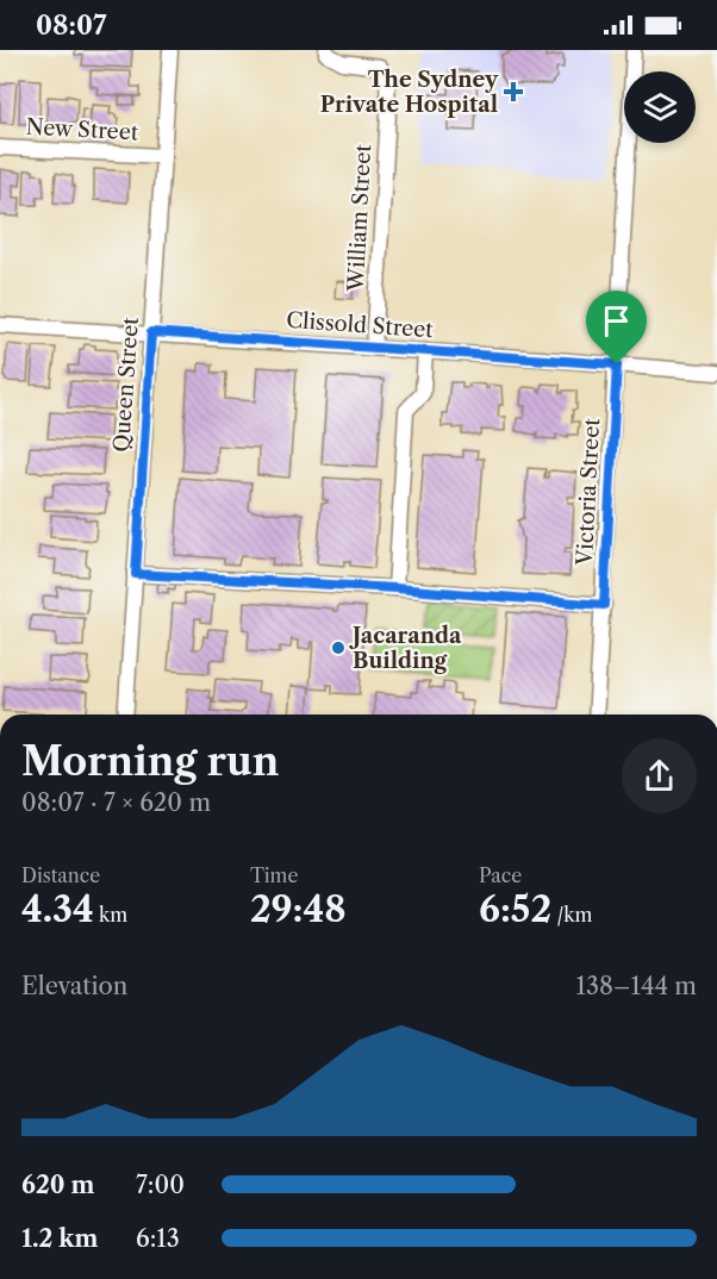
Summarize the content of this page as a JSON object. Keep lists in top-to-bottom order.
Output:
{
  "streets": {
    "street": [
      "New Street",
      "William Street",
      "Clissold Street",
      "Queen Street",
      "Victoria Street"
    ]
  },
  "crossings": [
    ["New Street", "Queen Street"],
    ["William Street", "Clissold Street"],
    ["Clissold Street", "Queen Street"],
    ["Clissold Street", "Victoria Street"]
  ],
  "places": {
    "health": ["The Sydney Private Hospital"],
    "other": ["Jacaranda Building"]
  },
  "page": {
    "status": "08:07",
    "heading": ["Morning run", "08:07 · 7 × 620 m"],
    "stats": [
      ["Distance", "4.34 km"],
      ["Time", "29:48"],
      ["Pace", "6:52 /km"]
    ],
    "chart": ["Elevation", "138–144 m"],
    "list": [
      {
        "name": "620 m",
        "note": "7:00"
      },
      {
        "name": "1.2 km",
        "note": "6:13"
      }
    ]
  }
}
